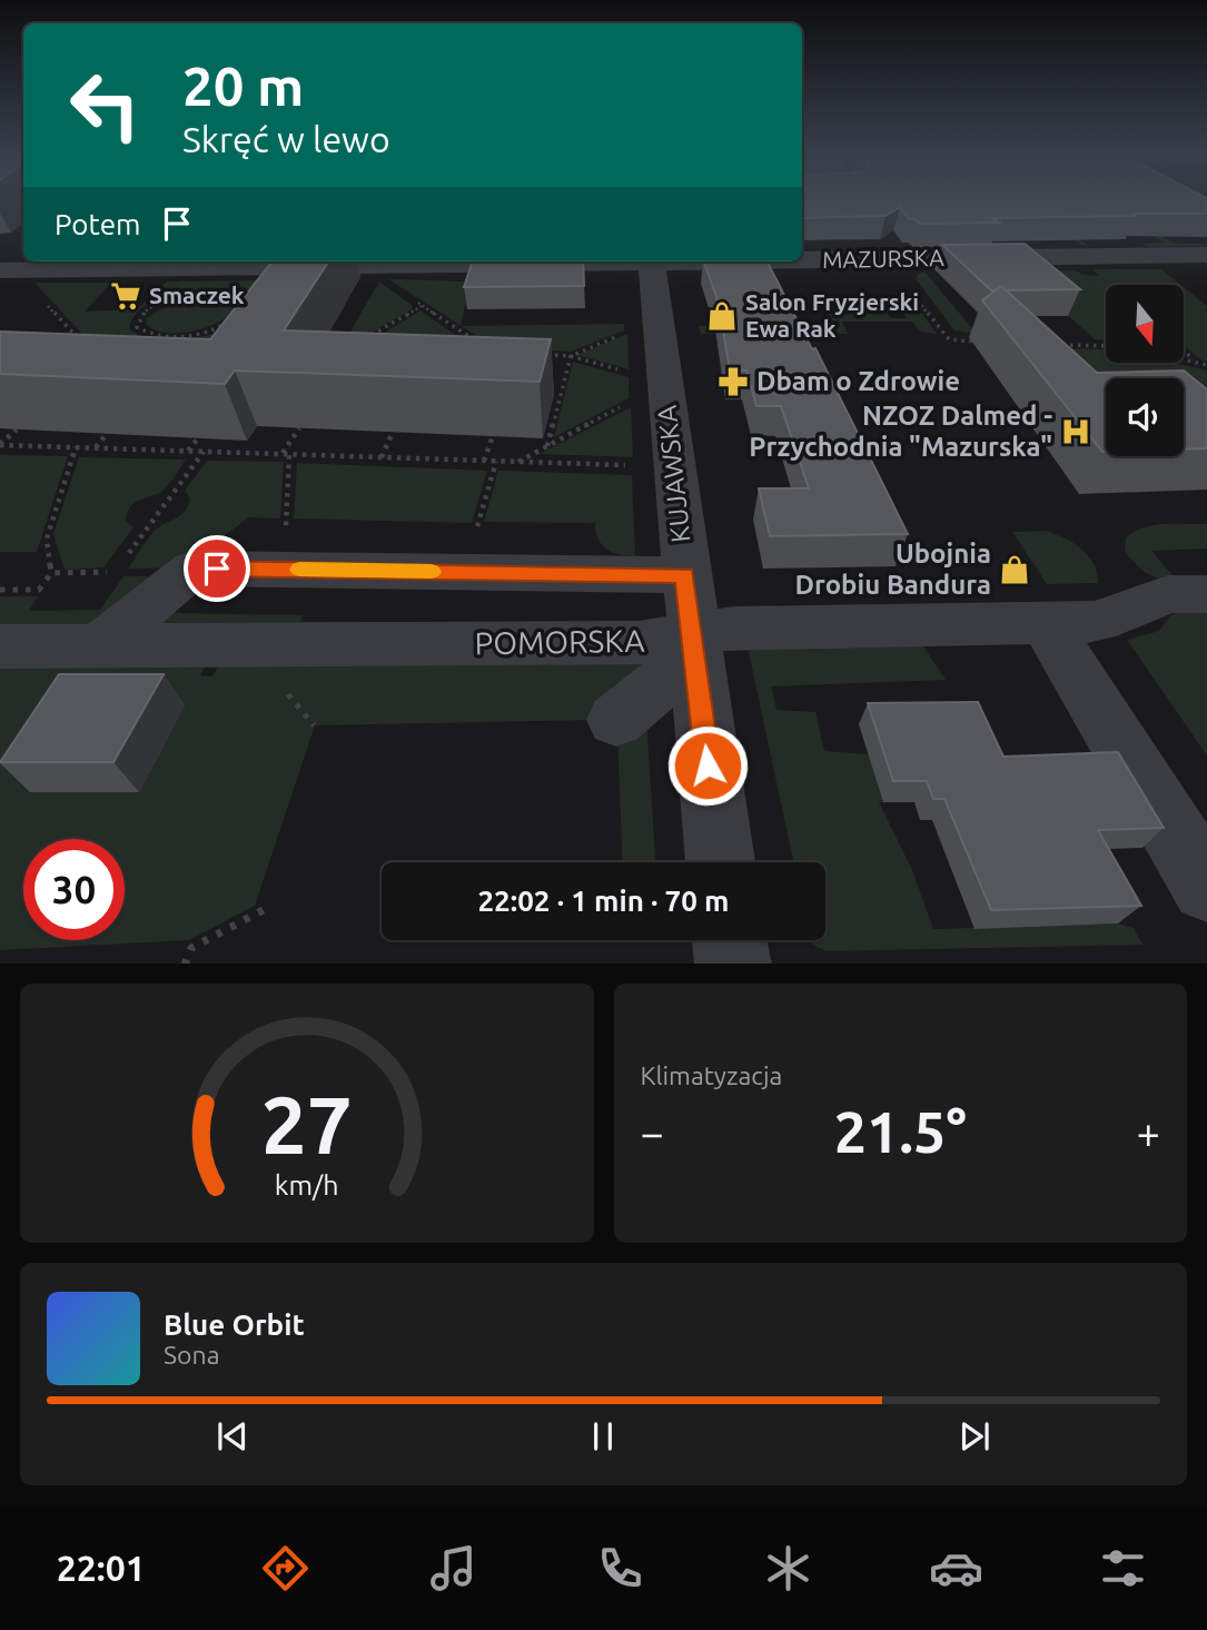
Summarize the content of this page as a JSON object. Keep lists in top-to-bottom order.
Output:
{
  "streets": {
    "street": ["MAZURSKA", "KUJAWSKA", "POMORSKA"]
  },
  "crossings": [
    ["KUJAWSKA", "POMORSKA"]
  ],
  "places": {
    "supermarket": ["Smaczek"],
    "shop": ["Salon Fryzjerski Ewa Rak", "Ubojnia Drobiu Bandura"],
    "pharmacy": ["Dbam o Zdrowie"],
    "hospital": ["NZOZ Dalmed - Przychodnia \"Mazurska\""]
  },
  "north": "bottom",
  "page": {
    "turn": ["20 m", "Skręć w lewo"],
    "then": "Potem",
    "limit": "30",
    "trip": "22:02 · 1 min · 70 m",
    "tile": "Klimatyzacja",
    "heat": ["−", "21.5°", "+"],
    "song": ["Blue Orbit", "Sona"],
    "tabs": "22:01",
    "gauge": ["27", "km/h"]
  }
}
